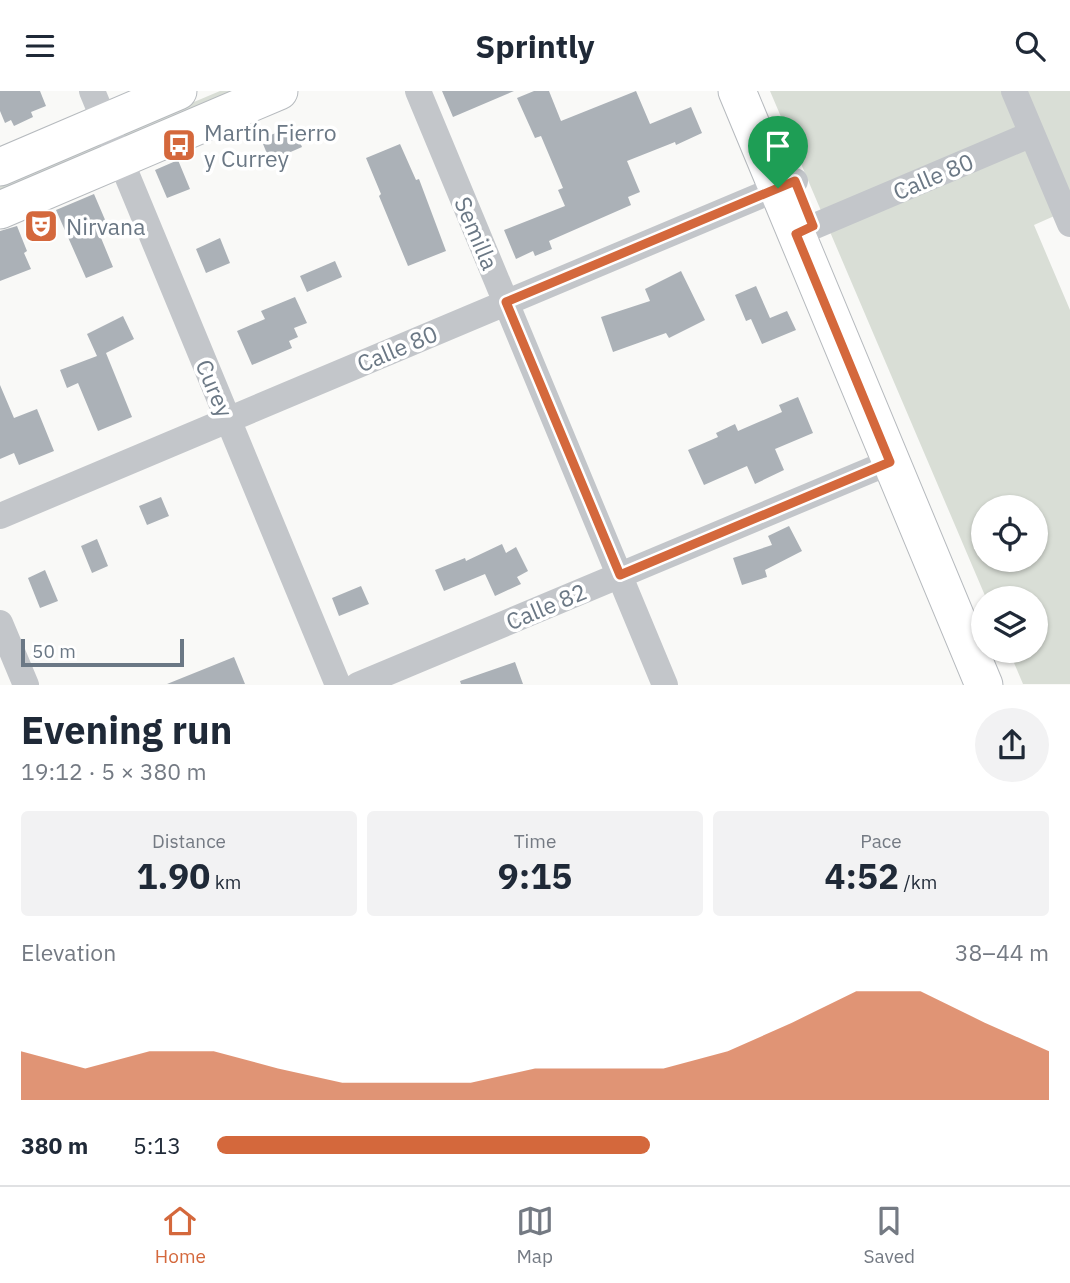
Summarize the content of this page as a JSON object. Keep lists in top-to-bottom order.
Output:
{
  "streets": {
    "street": [
      "Calle 80",
      "Semilla",
      "Curey",
      "Calle 82"
    ]
  },
  "crossings": [
    ["Calle 80", "Semilla"],
    ["Calle 80", "Curey"],
    ["Semilla", "Calle 82"]
  ],
  "places": {
    "bus stop": ["Martín Fierro y Currey"],
    "theatre": ["Nirvana"]
  },
  "scale_bar": "50 m",
  "page": {
    "header": "Sprintly",
    "scale": "50 m",
    "heading": ["Evening run", "19:12 · 5 × 380 m"],
    "stats": [
      ["Distance", "1.90 km"],
      ["Time", "9:15"],
      ["Pace", "4:52 /km"]
    ],
    "chart": ["Elevation", "38–44 m"],
    "list": [
      {
        "name": "380 m",
        "note": "5:13"
      }
    ],
    "tabs": ["Home", "Map", "Saved"]
  }
}
